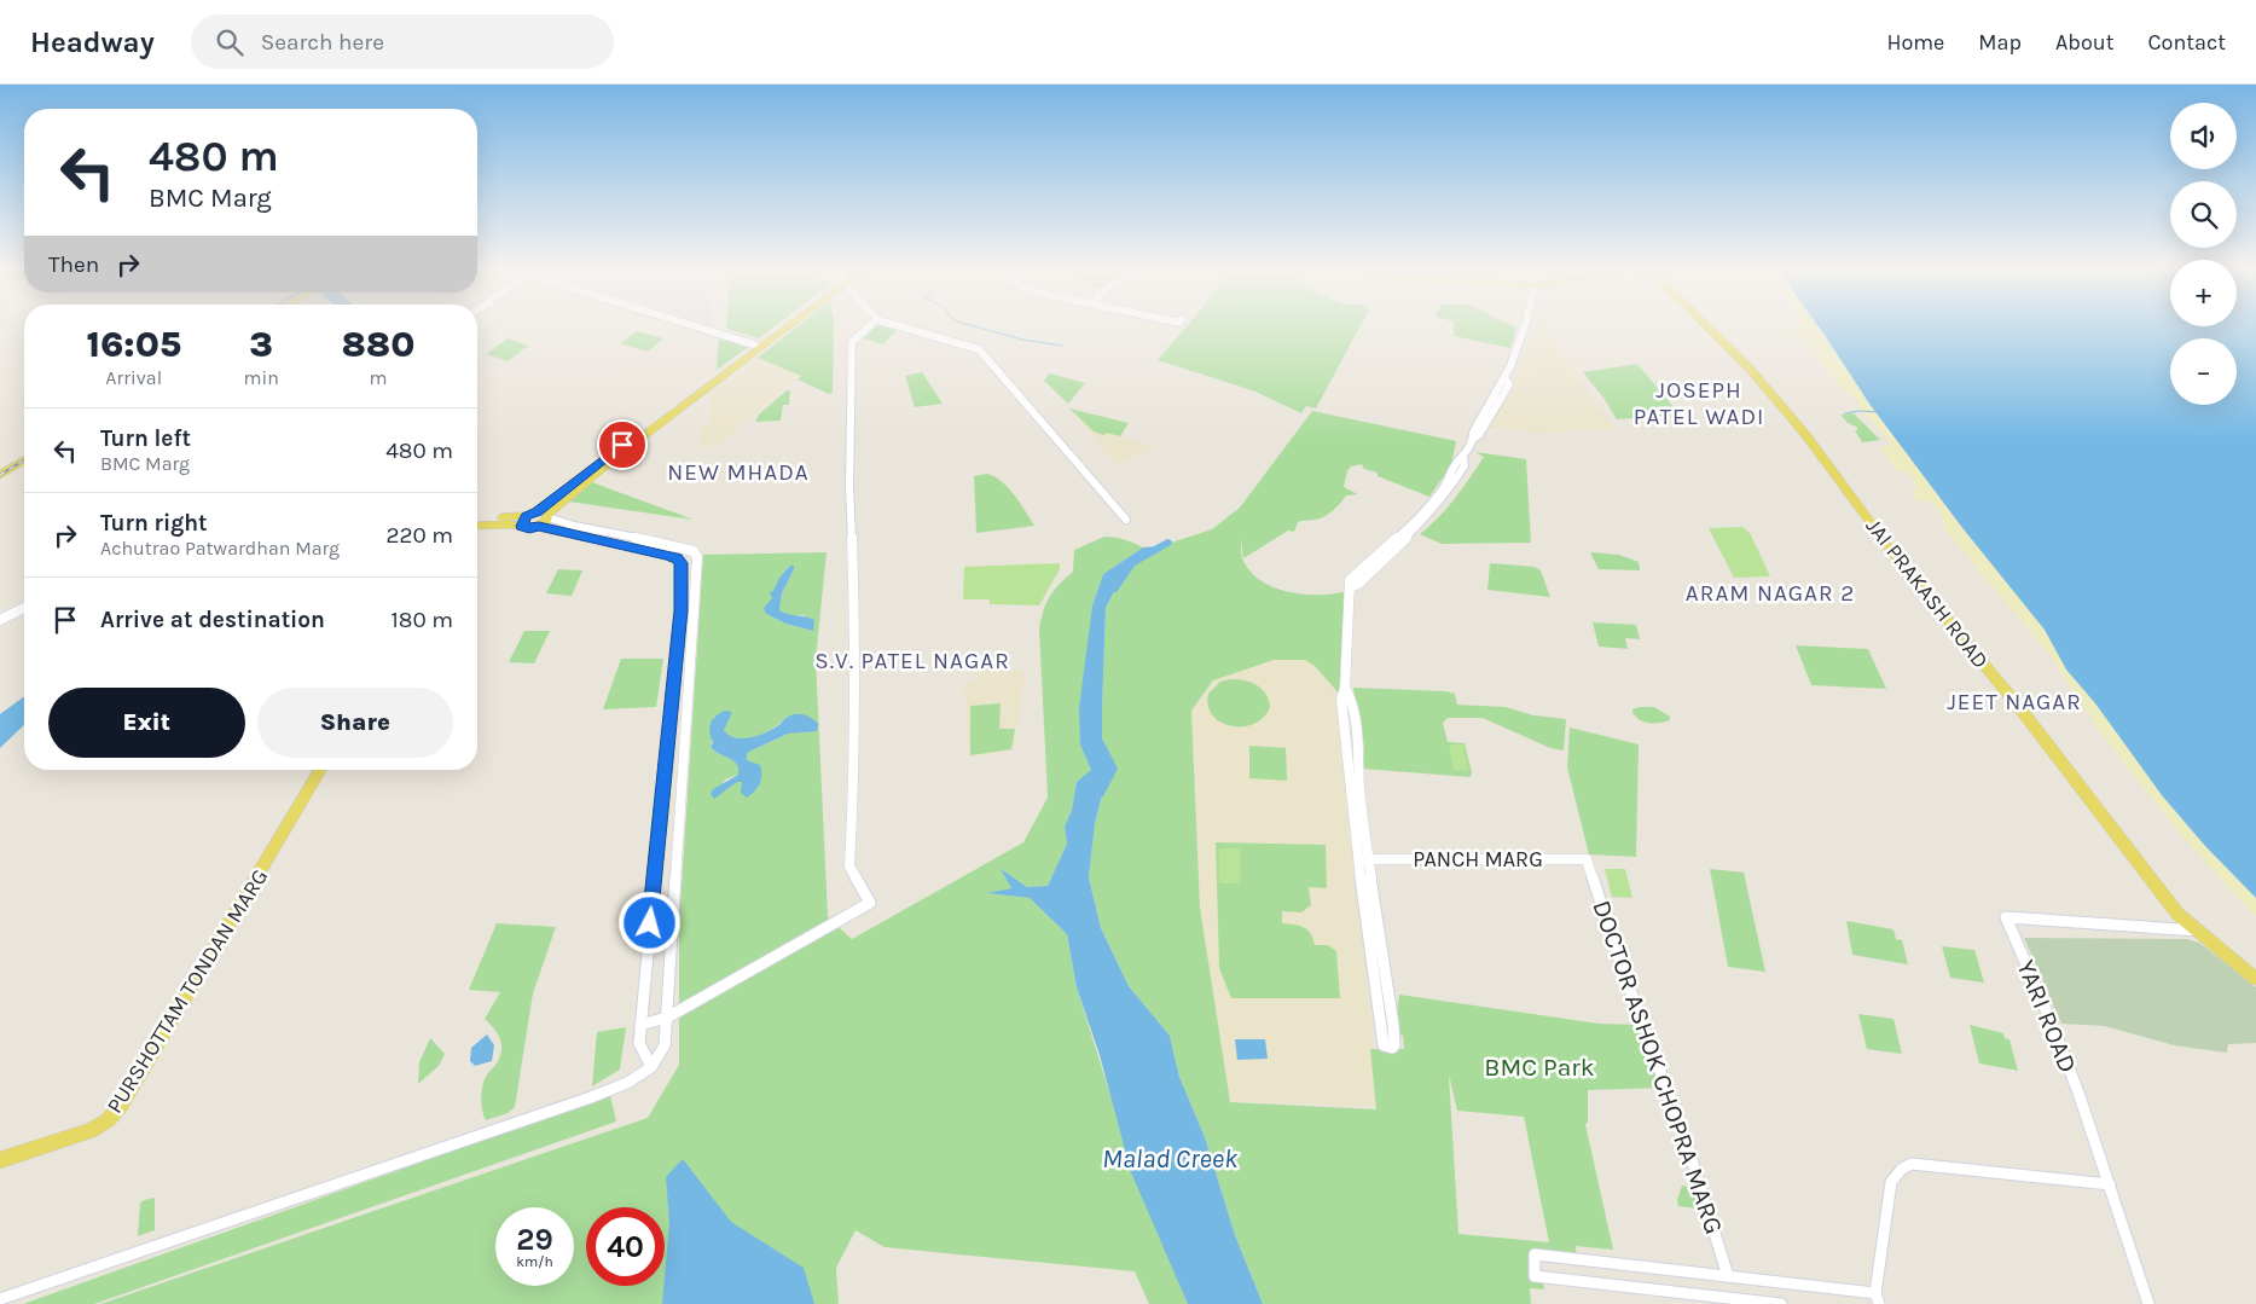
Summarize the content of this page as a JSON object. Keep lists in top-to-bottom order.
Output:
{
  "streets": {
    "main road": ["JAI PRAKASH ROAD", "PURSHOTTAM TONDAN MARG"],
    "street": ["PANCH MARG", "YARI ROAD", "DOCTOR ASHOK CHOPRA MARG"]
  },
  "crossings": [
    ["JAI PRAKASH ROAD", "YARI ROAD"],
    ["PANCH MARG", "DOCTOR ASHOK CHOPRA MARG"]
  ],
  "districts": [
    "JOSEPH PATEL WADI",
    "NEW MHADA",
    "ARAM NAGAR 2",
    "S.V. PATEL NAGAR",
    "JEET NAGAR"
  ],
  "water": ["Malad Creek"],
  "parks": ["BMC Park"],
  "page": {
    "header": "Headway",
    "search": "Search here",
    "nav": [
      "Home",
      "Map",
      "About",
      "Contact"
    ],
    "map_buttons": ["+", "−"],
    "turn": ["480 m", "BMC Marg"],
    "then": "Then",
    "eta": [
      "16:05",
      "Arrival",
      "3",
      "min",
      "880",
      "m"
    ],
    "list": [
      {
        "name": "Turn left",
        "note": "BMC Marg",
        "value": "480 m"
      },
      {
        "name": "Turn right",
        "note": "Achutrao Patwardhan Marg",
        "value": "220 m"
      },
      {
        "name": "Arrive at destination",
        "value": "180 m"
      }
    ],
    "buttons": ["Exit", "Share"],
    "speed": "29 km/h",
    "limit": "40"
  }
}
